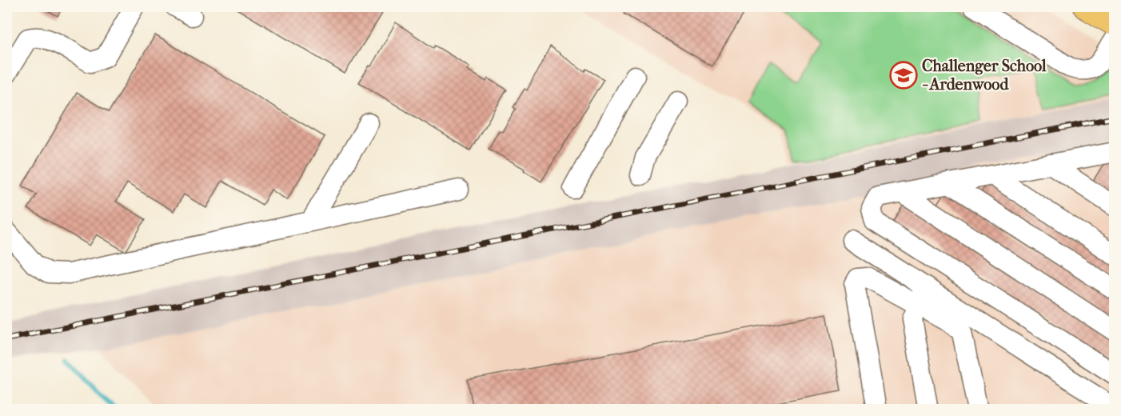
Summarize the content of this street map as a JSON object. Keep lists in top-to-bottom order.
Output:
{
  "places": {
    "school or university": ["Challenger School - Ardenwood"]
  }
}
